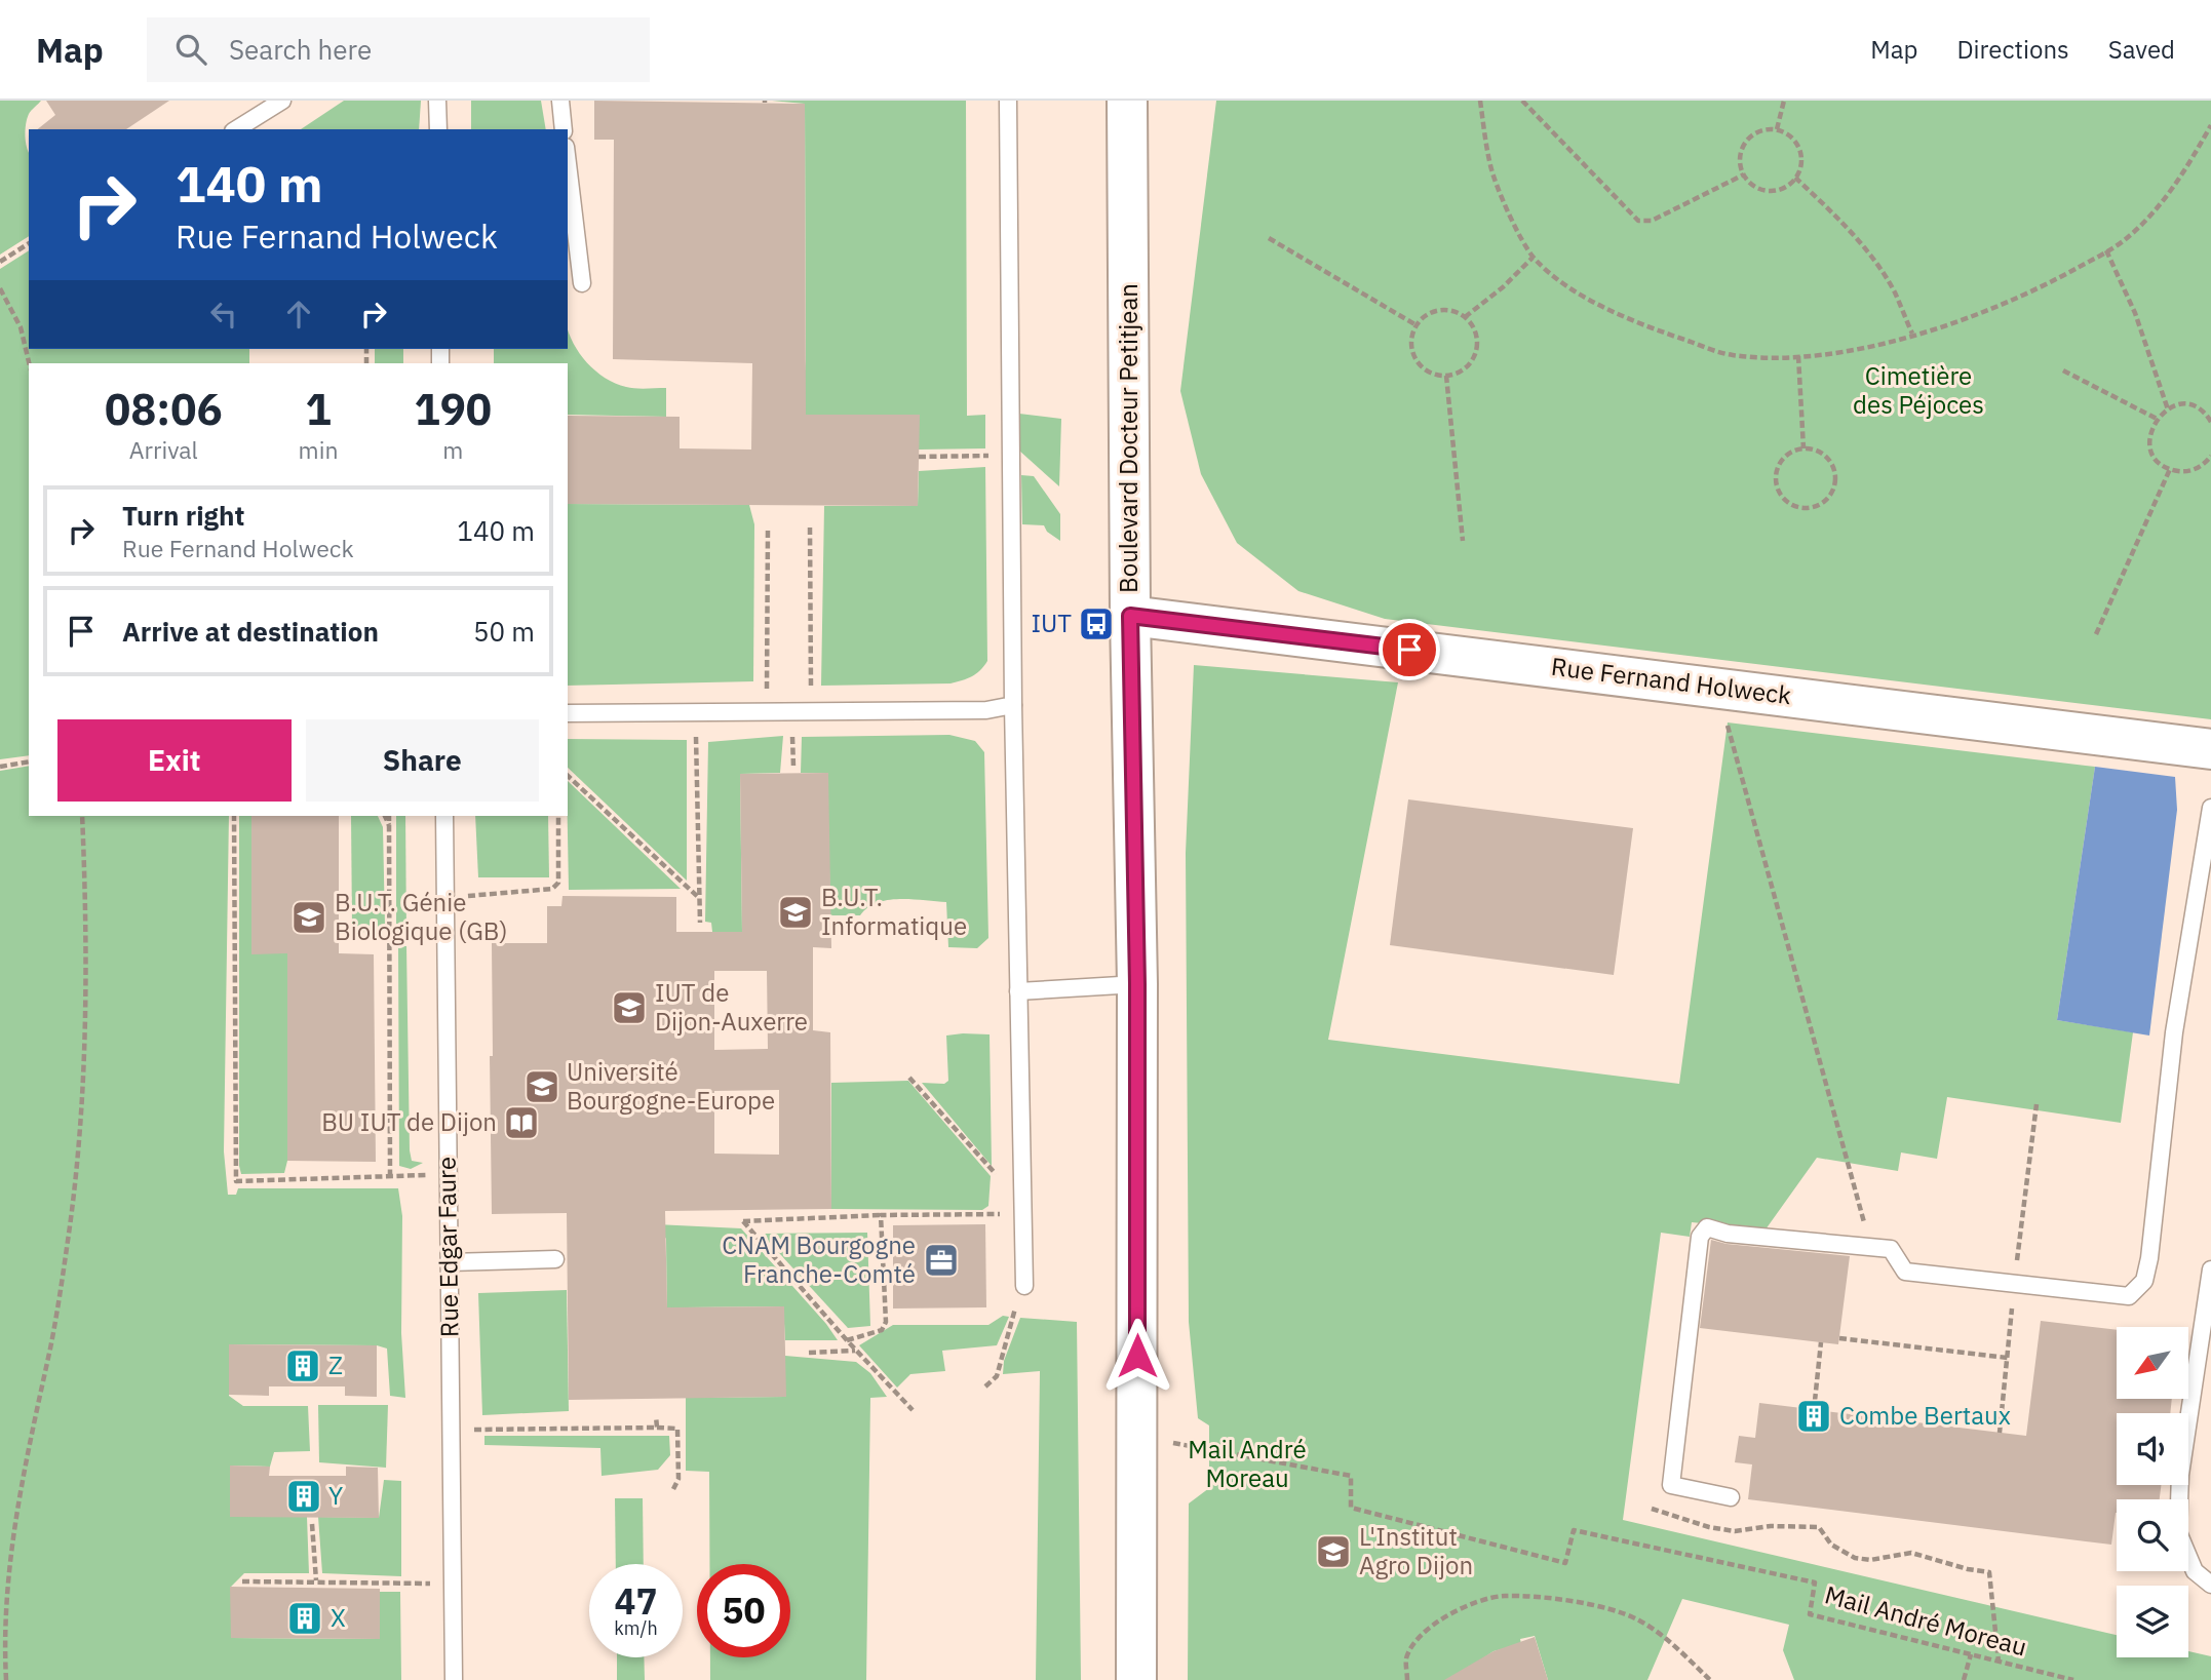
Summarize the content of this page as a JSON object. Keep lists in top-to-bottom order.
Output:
{
  "streets": {
    "main road": ["Boulevard Docteur Petitjean", "Rue Fernand Holweck"],
    "lane": ["Rue Edgar Faure"],
    "path": ["Mail André Moreau"]
  },
  "crossings": [
    ["Boulevard Docteur Petitjean", "Rue Fernand Holweck"],
    ["Boulevard Docteur Petitjean", "Mail André Moreau"]
  ],
  "parks": ["Cimetière des Péjoces", "Mail André Moreau"],
  "places": {
    "bus stop": ["IUT"],
    "school or university": [
      "B.U.T. Informatique",
      "B.U.T. Génie Biologique (GB)",
      "IUT de Dijon-Auxerre",
      "Université Bourgogne-Europe",
      "L'Institut Agro Dijon"
    ],
    "library": ["BU IUT de Dijon"],
    "office": ["CNAM Bourgogne Franche-Comté"],
    "building": [
      "Z",
      "Combe Bertaux",
      "Y",
      "X"
    ]
  },
  "north": "bottom left",
  "page": {
    "header": "Map",
    "search": "Search here",
    "nav": ["Map", "Directions", "Saved"],
    "turn": ["140 m", "Rue Fernand Holweck"],
    "eta": [
      "08:06",
      "Arrival",
      "1",
      "min",
      "190",
      "m"
    ],
    "list": [
      {
        "name": "Turn right",
        "note": "Rue Fernand Holweck",
        "value": "140 m"
      },
      {
        "name": "Arrive at destination",
        "value": "50 m"
      }
    ],
    "buttons": ["Exit", "Share"],
    "speed": "47 km/h",
    "limit": "50"
  }
}
